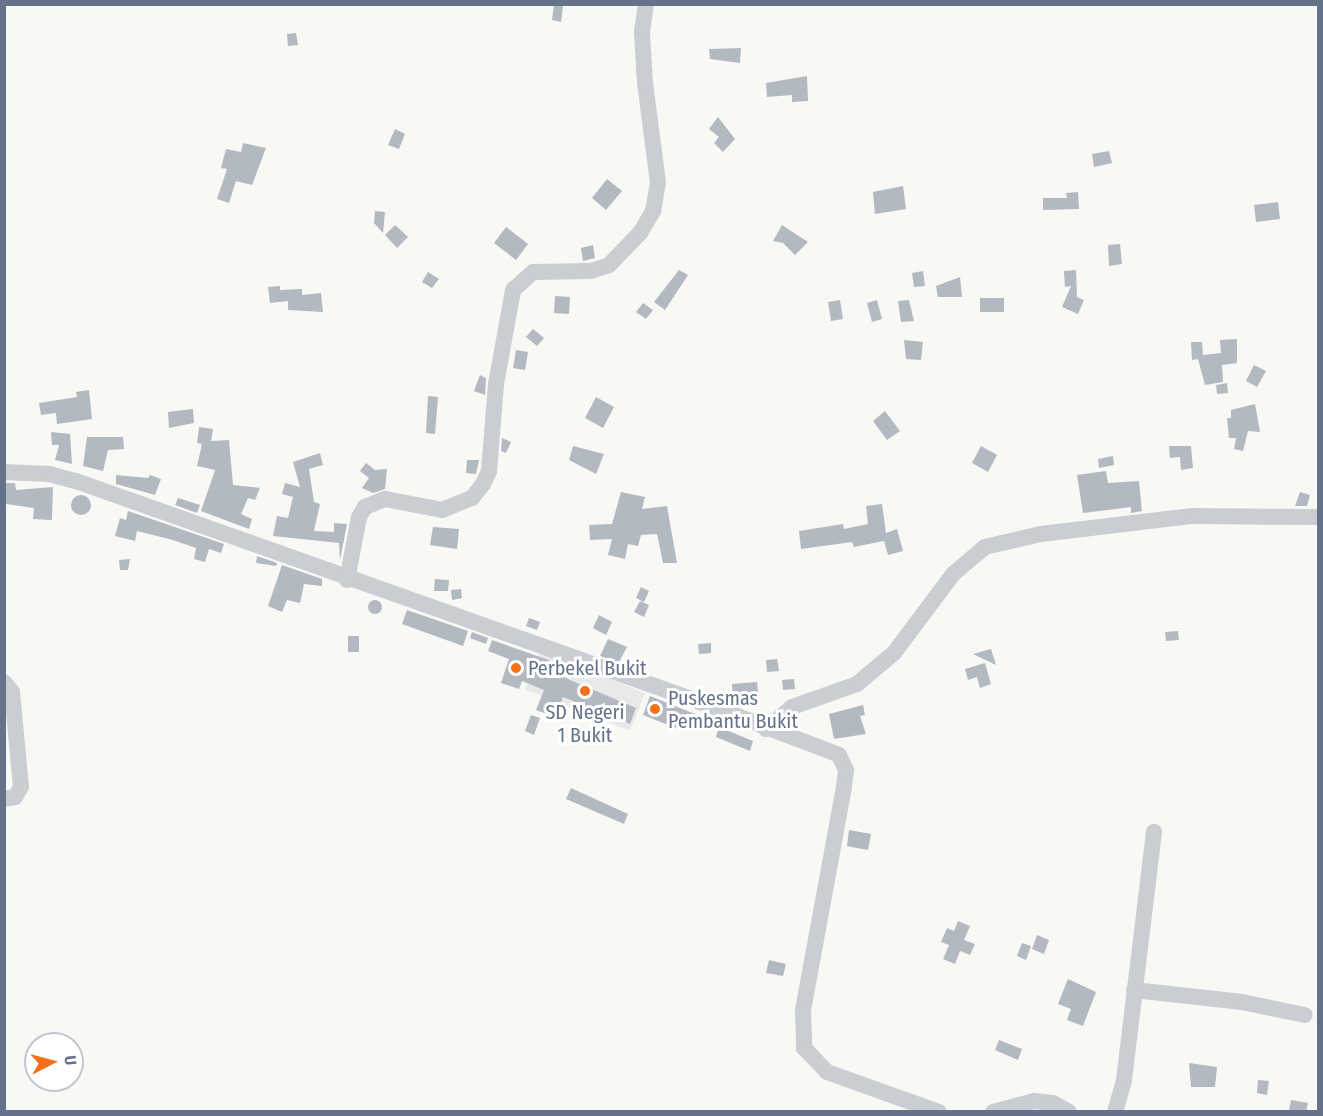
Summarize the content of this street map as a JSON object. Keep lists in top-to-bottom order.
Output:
{
  "places": ["Perbekel Bukit", "SD Negeri 1 Bukit", "Puskesmas Pembantu Bukit"],
  "north": "right"
}
